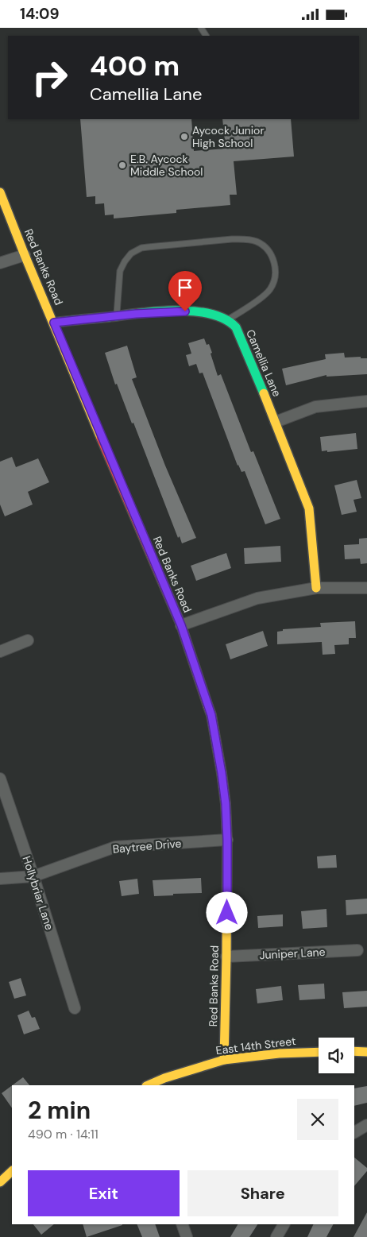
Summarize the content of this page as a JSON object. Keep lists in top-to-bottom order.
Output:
{
  "streets": {
    "street": [
      "Red Banks Road",
      "Camellia Lane",
      "Baytree Drive",
      "Hollybriar Lane",
      "Juniper Lane",
      "East 14th Street"
    ]
  },
  "crossings": [
    ["Red Banks Road", "Baytree Drive"],
    ["Red Banks Road", "Juniper Lane"],
    ["Red Banks Road", "East 14th Street"],
    ["Baytree Drive", "Hollybriar Lane"]
  ],
  "places": ["Aycock Junior High School", "E.B. Aycock Middle School"],
  "page": {
    "status": "14:09",
    "turn": ["400 m", "Camellia Lane"],
    "heading": ["2 min", "490 m · 14:11"],
    "buttons": ["Exit", "Share"]
  }
}
